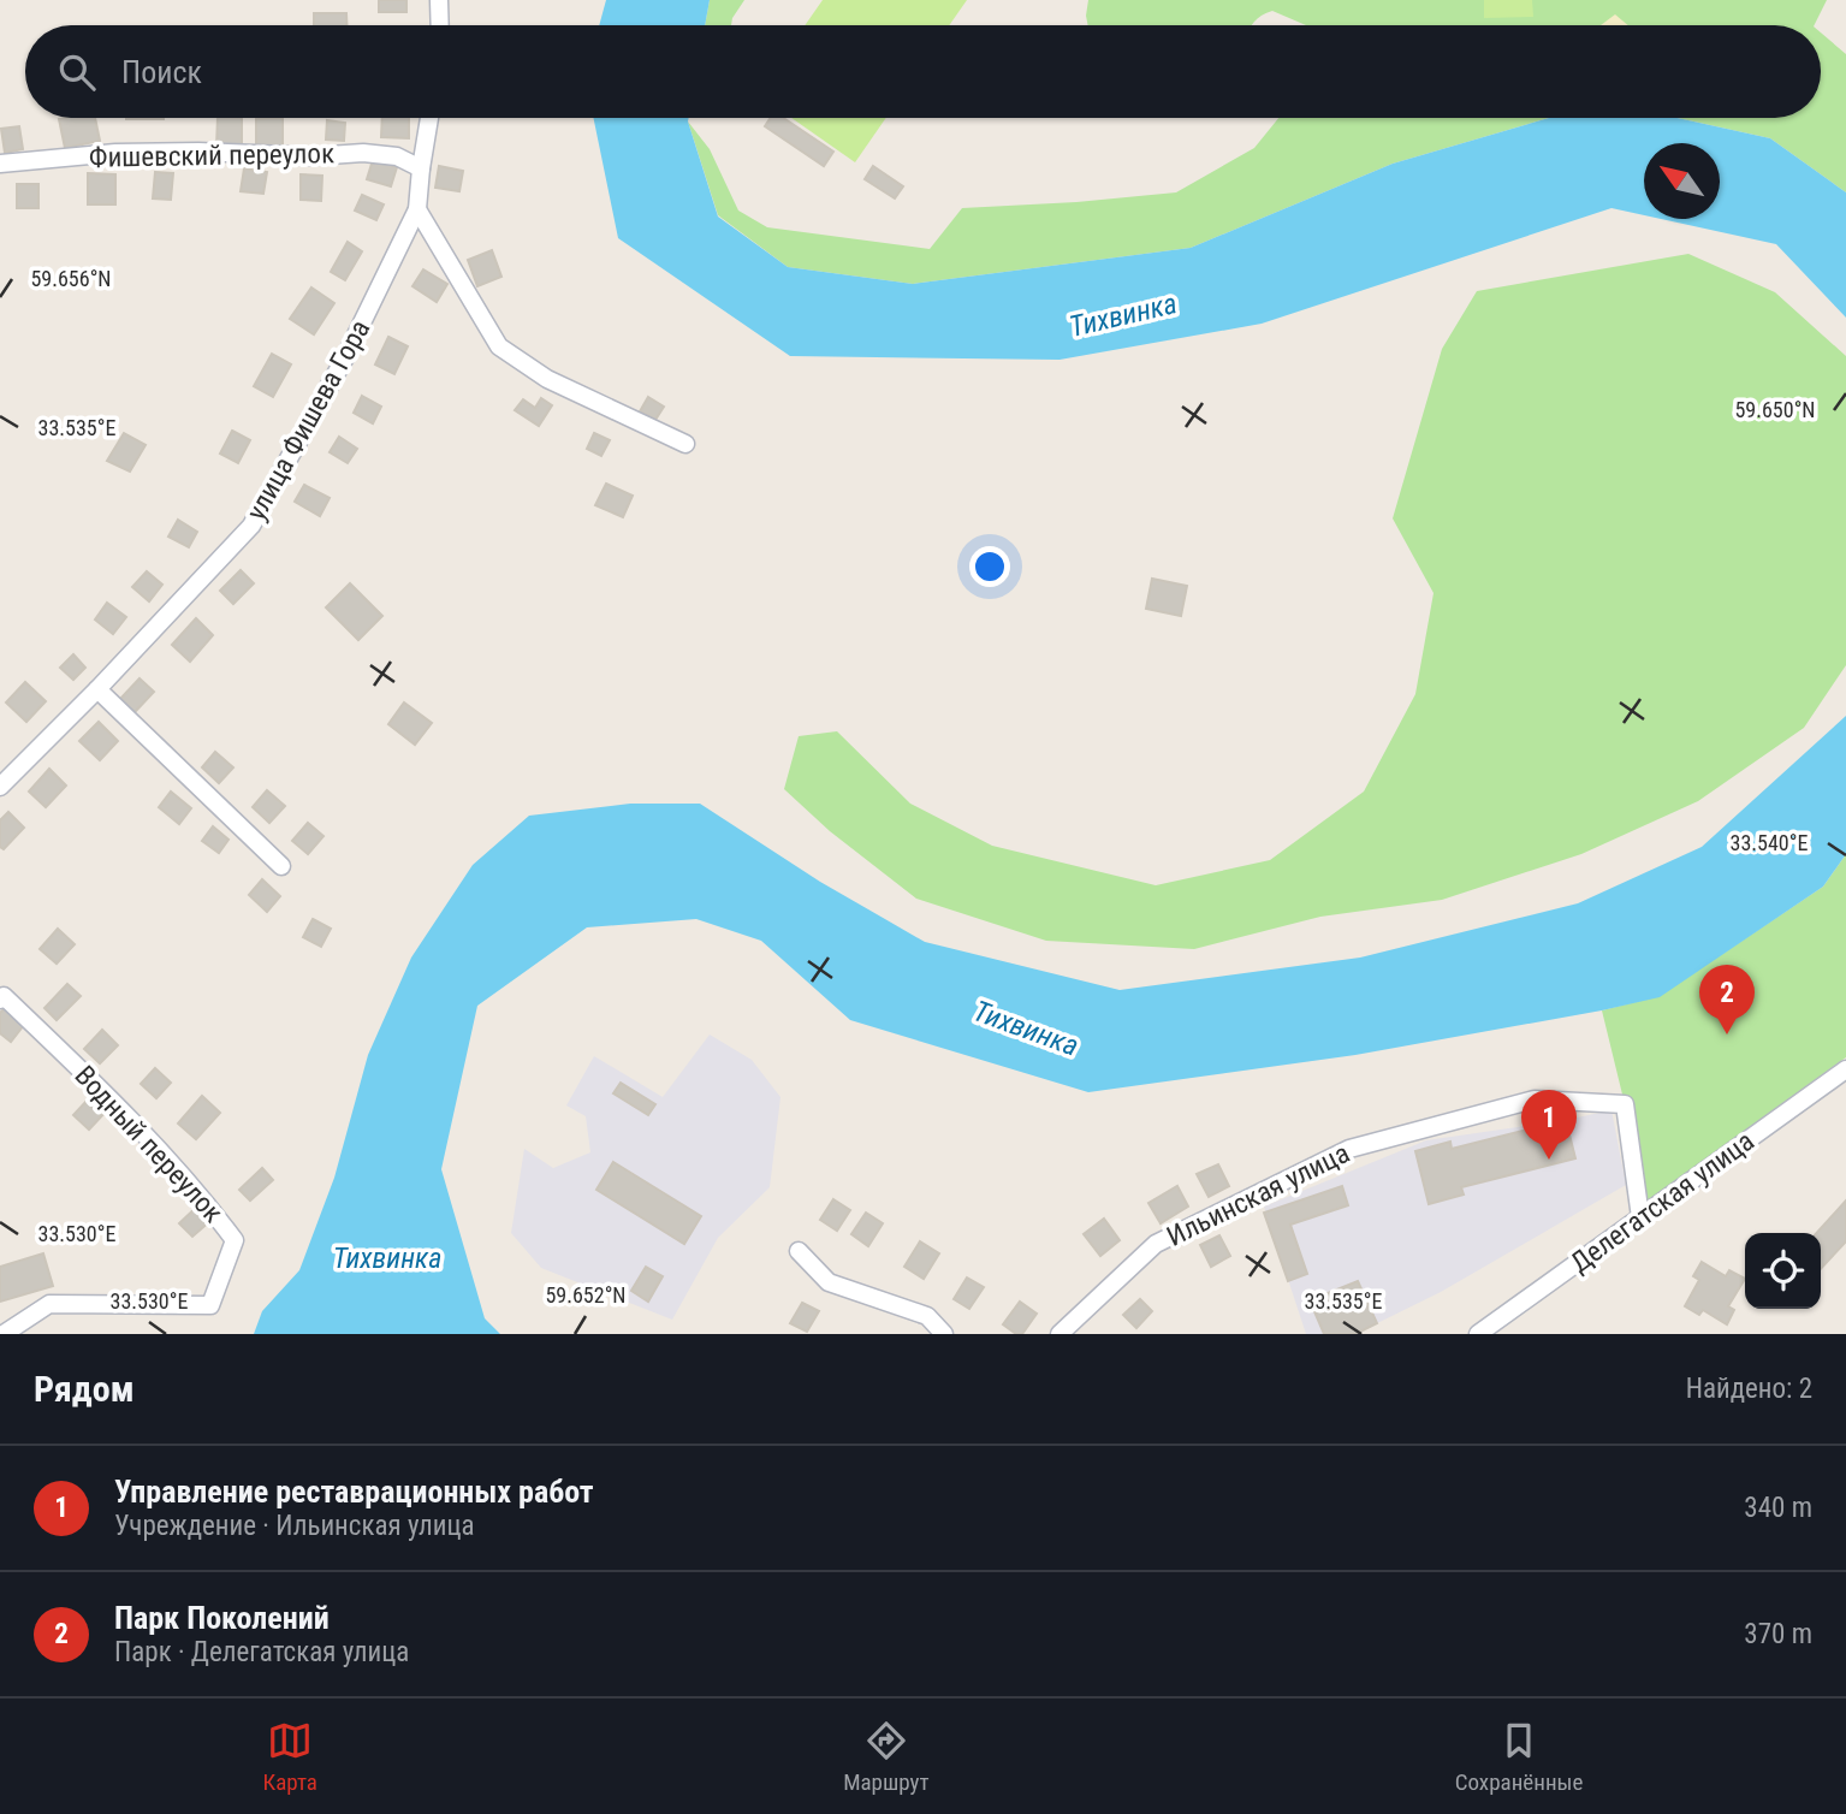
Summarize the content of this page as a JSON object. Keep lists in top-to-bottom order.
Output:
{
  "streets": {
    "street": [
      "Фишевский переулок",
      "улица Фишева Гора",
      "Водный переулок",
      "Ильинская улица",
      "Делегатская улица"
    ]
  },
  "crossings": [
    ["Фишевский переулок", "улица Фишева Гора"],
    ["Ильинская улица", "Делегатская улица"]
  ],
  "water": ["Тихвинка"],
  "north": "top left",
  "page": {
    "search": "Поиск",
    "pins": ["2", "1"],
    "heading": ["Рядом", "Найдено: 2"],
    "list": [
      {
        "mark": "1",
        "name": "Управление реставрационных работ",
        "note": "Учреждение · Ильинская улица",
        "value": "340 m"
      },
      {
        "mark": "2",
        "name": "Парк Поколений",
        "note": "Парк · Делегатская улица",
        "value": "370 m"
      }
    ],
    "nav": ["Карта", "Маршрут", "Сохранённые"]
  },
  "coordinates": [
    "59.656°N",
    "59.650°N",
    "33.535°E",
    "33.540°E",
    "33.530°E",
    "59.652°N"
  ]
}
